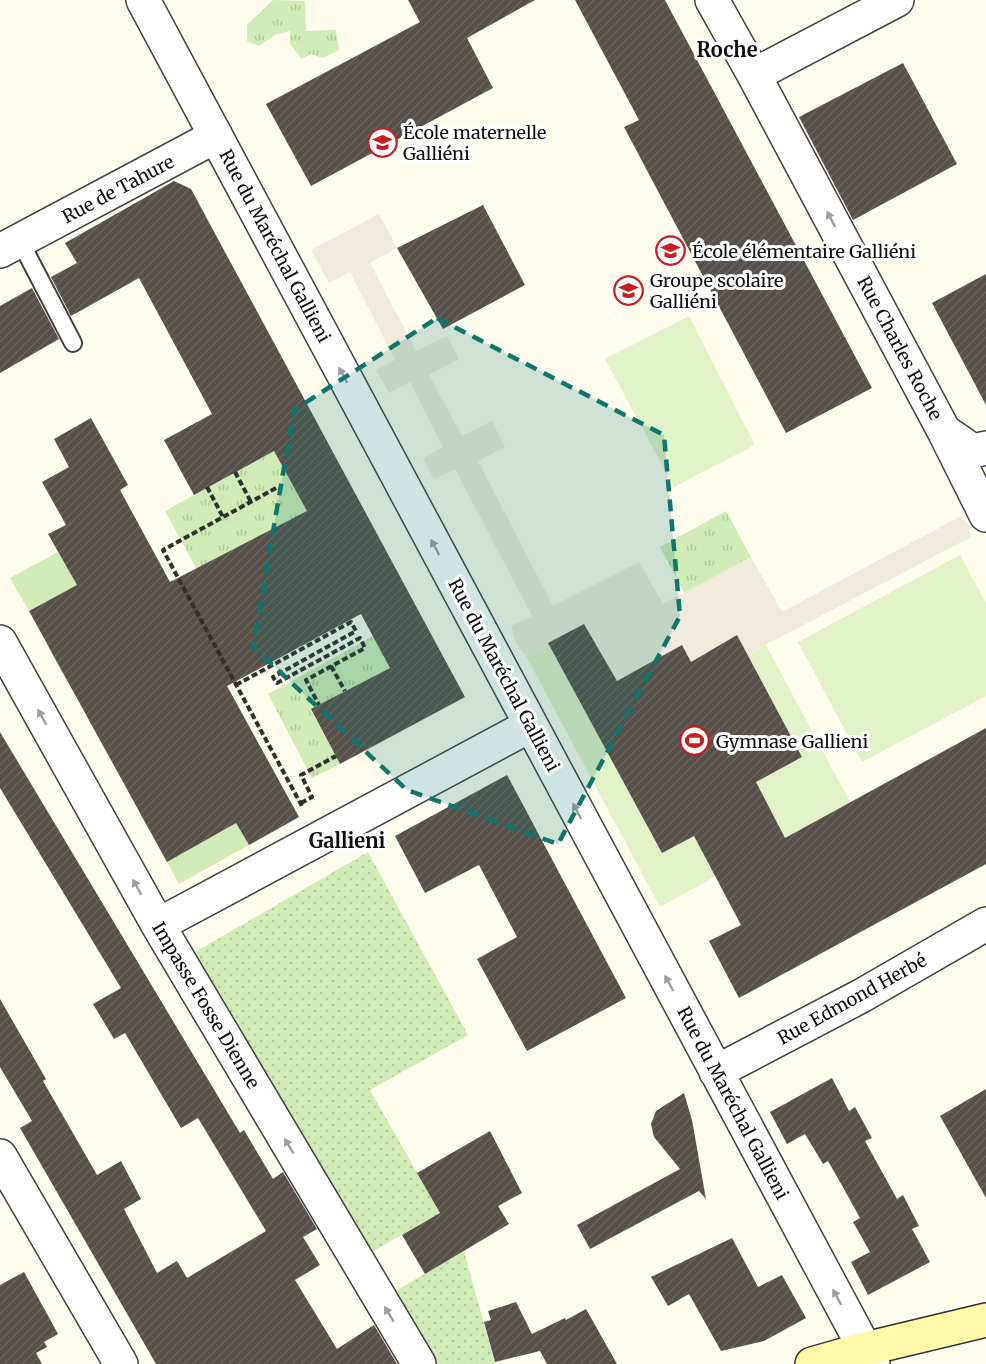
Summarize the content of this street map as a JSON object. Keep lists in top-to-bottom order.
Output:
{
  "streets": {
    "street": [
      "Rue de Tahure",
      "Rue du Maréchal Gallieni",
      "Rue Charles Roche",
      "Rue Edmond Herbé",
      "Impasse Fosse Dienne"
    ]
  },
  "crossings": [
    ["Rue de Tahure", "Rue du Maréchal Gallieni"],
    ["Rue du Maréchal Gallieni", "Rue Edmond Herbé"]
  ],
  "one_way": ["Rue du Maréchal Gallieni", "Rue Charles Roche", "Impasse Fosse Dienne"],
  "districts": ["Roche", "Gallieni"],
  "places": {
    "school or university": ["École maternelle Galliéni", "École élémentaire Galliéni", "Groupe scolaire Galliéni"],
    "sports": ["Gymnase Gallieni"]
  }
}
